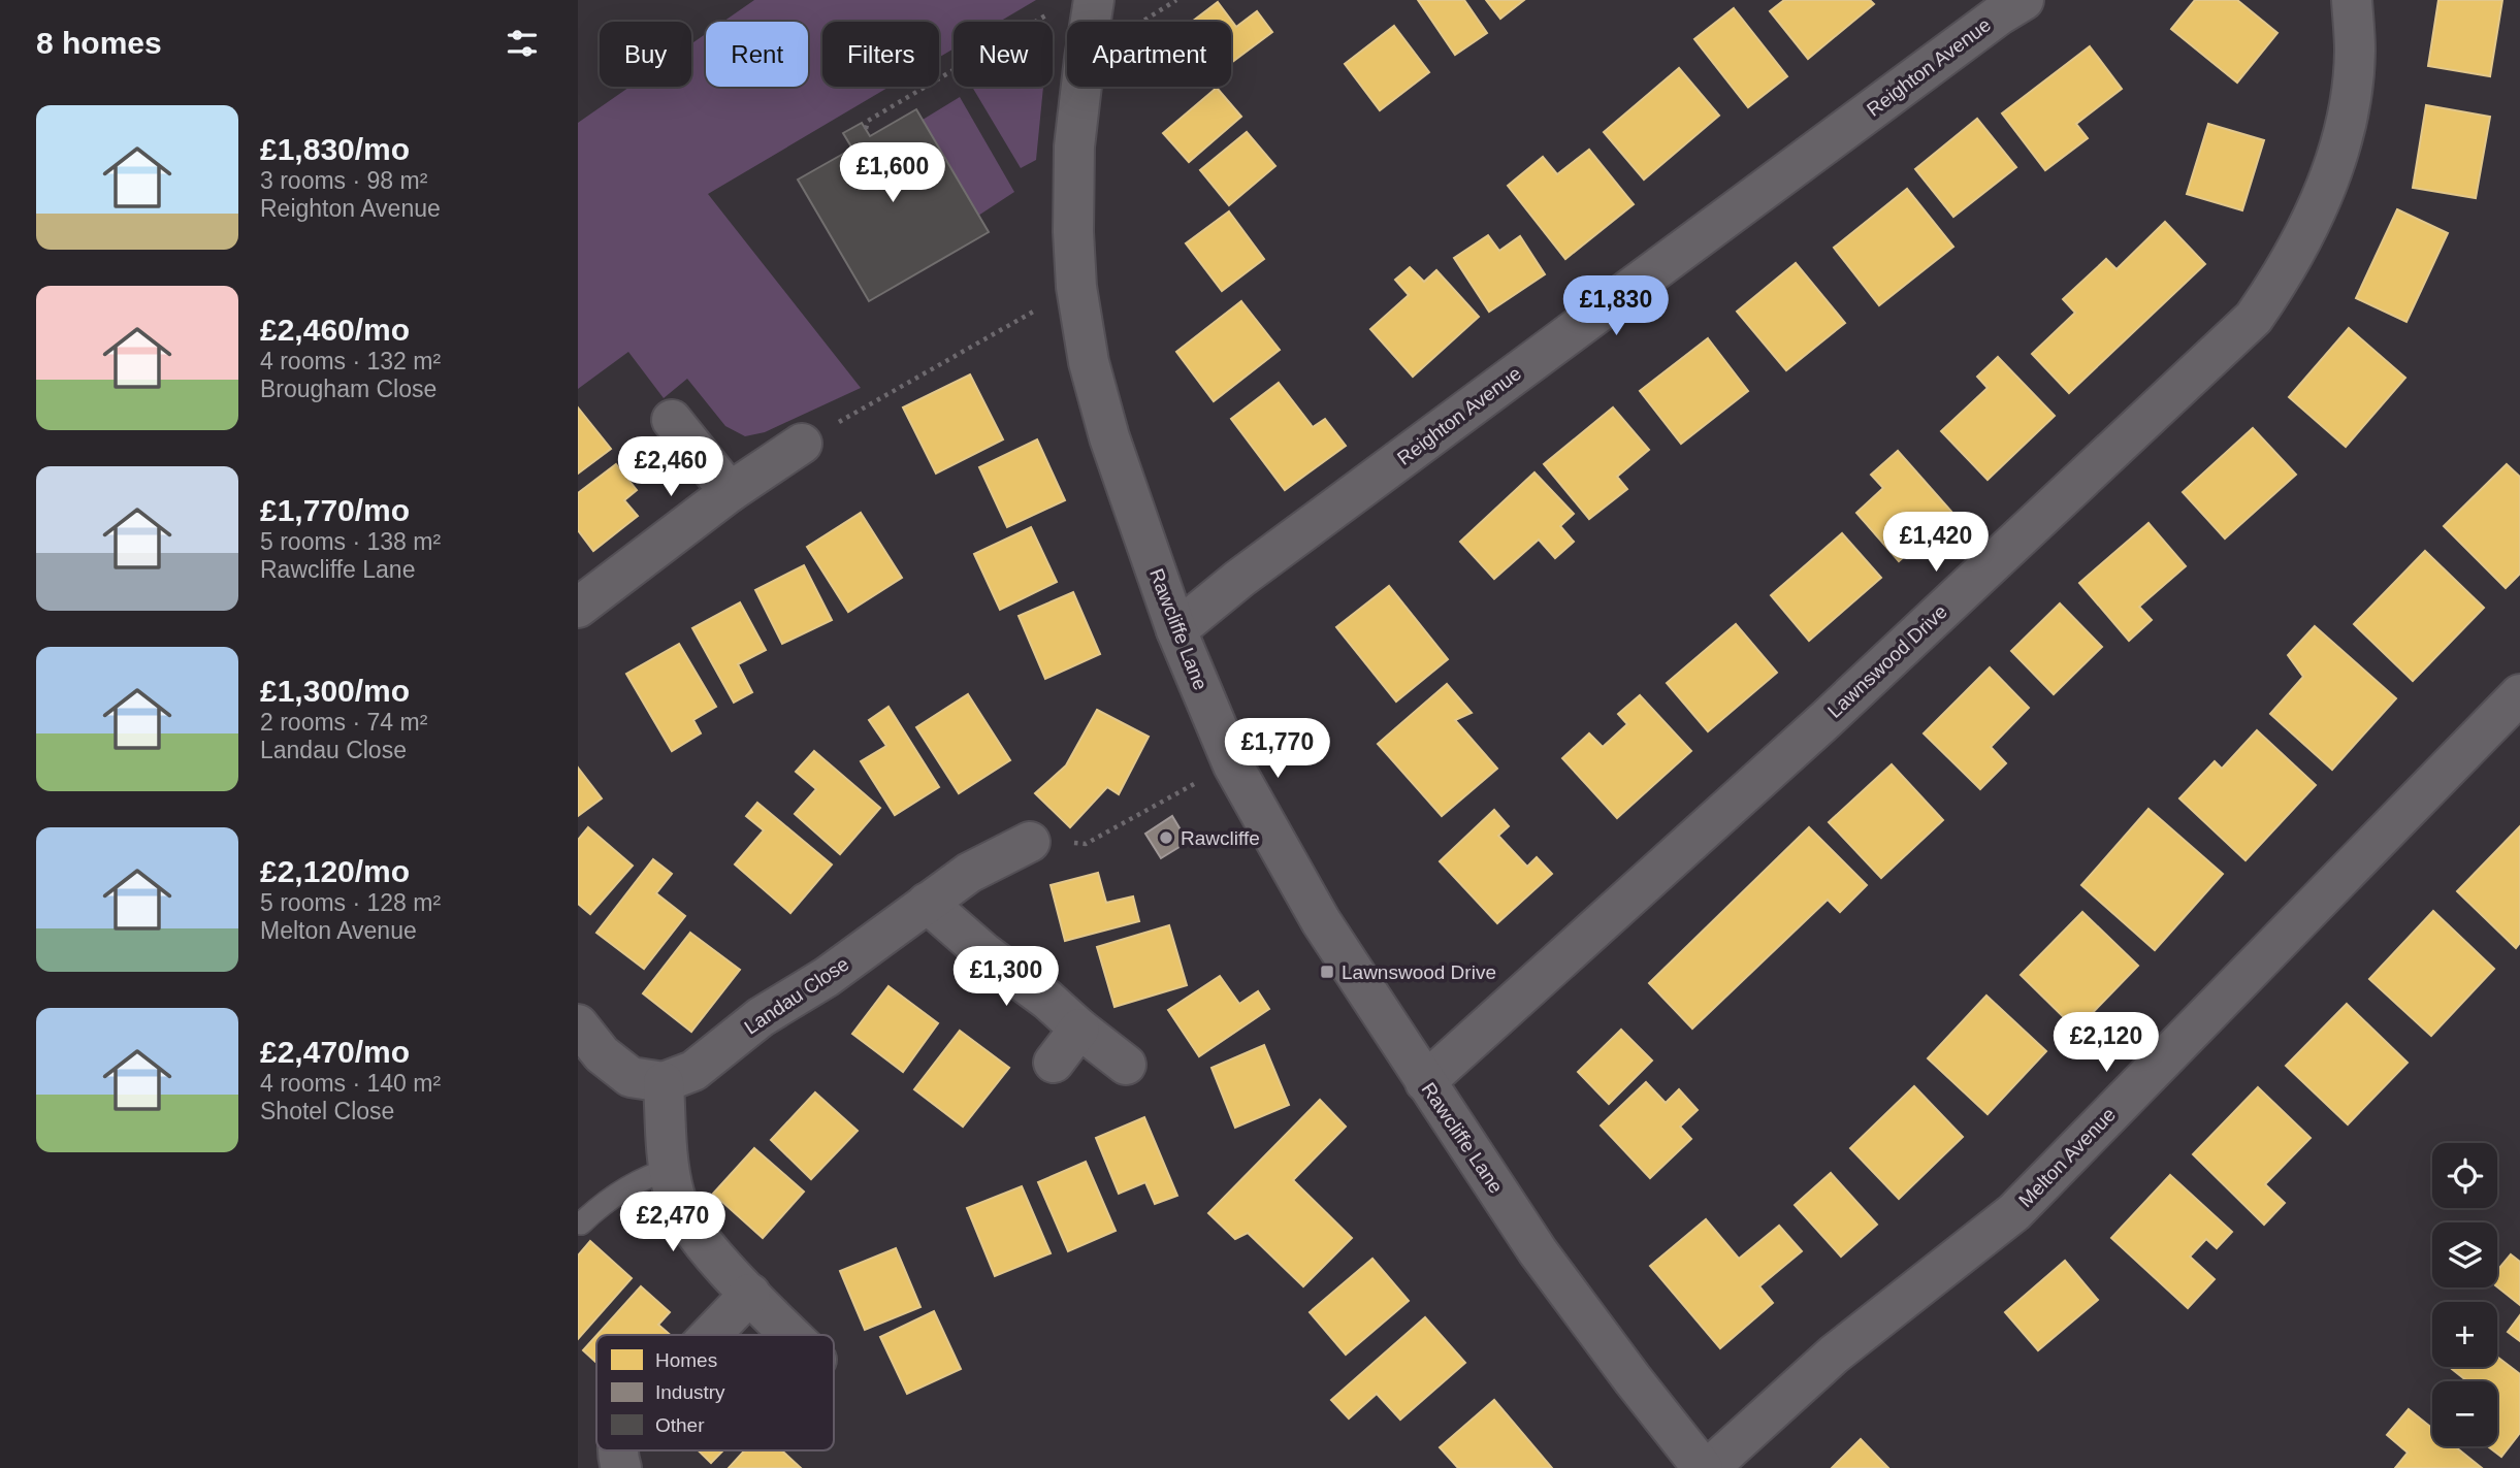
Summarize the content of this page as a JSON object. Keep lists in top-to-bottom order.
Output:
{
  "streets": {
    "street": [
      "Reighton Avenue",
      "Rawcliffe Lane",
      "Lawnswood Drive",
      "Landau Close",
      "Melton Avenue"
    ]
  },
  "crossings": [
    ["Reighton Avenue", "Rawcliffe Lane"],
    ["Rawcliffe Lane", "Lawnswood Drive"]
  ],
  "places": {
    "other": ["Rawcliffe"],
    "transit": ["Lawnswood Drive"]
  },
  "legend": ["Homes", "Industry", "Other"],
  "page": {
    "heading": "8 homes",
    "chip": [
      "Buy",
      "Rent",
      "Filters",
      "New",
      "Apartment"
    ],
    "list": [
      {
        "name": "£1,830/mo",
        "note": "3 rooms · 98 m² · Reighton Avenue"
      },
      {
        "name": "£2,460/mo",
        "note": "4 rooms · 132 m² · Brougham Close"
      },
      {
        "name": "£1,770/mo",
        "note": "5 rooms · 138 m² · Rawcliffe Lane"
      },
      {
        "name": "£1,300/mo",
        "note": "2 rooms · 74 m² · Landau Close"
      },
      {
        "name": "£2,120/mo",
        "note": "5 rooms · 128 m² · Melton Avenue"
      },
      {
        "name": "£2,470/mo",
        "note": "4 rooms · 140 m² · Shotel Close"
      }
    ],
    "price": [
      "£1,600",
      "£1,830",
      "£2,460",
      "£1,420",
      "£1,770",
      "£1,300",
      "£2,120",
      "£2,470"
    ],
    "map_buttons": ["+", "−"]
  }
}
